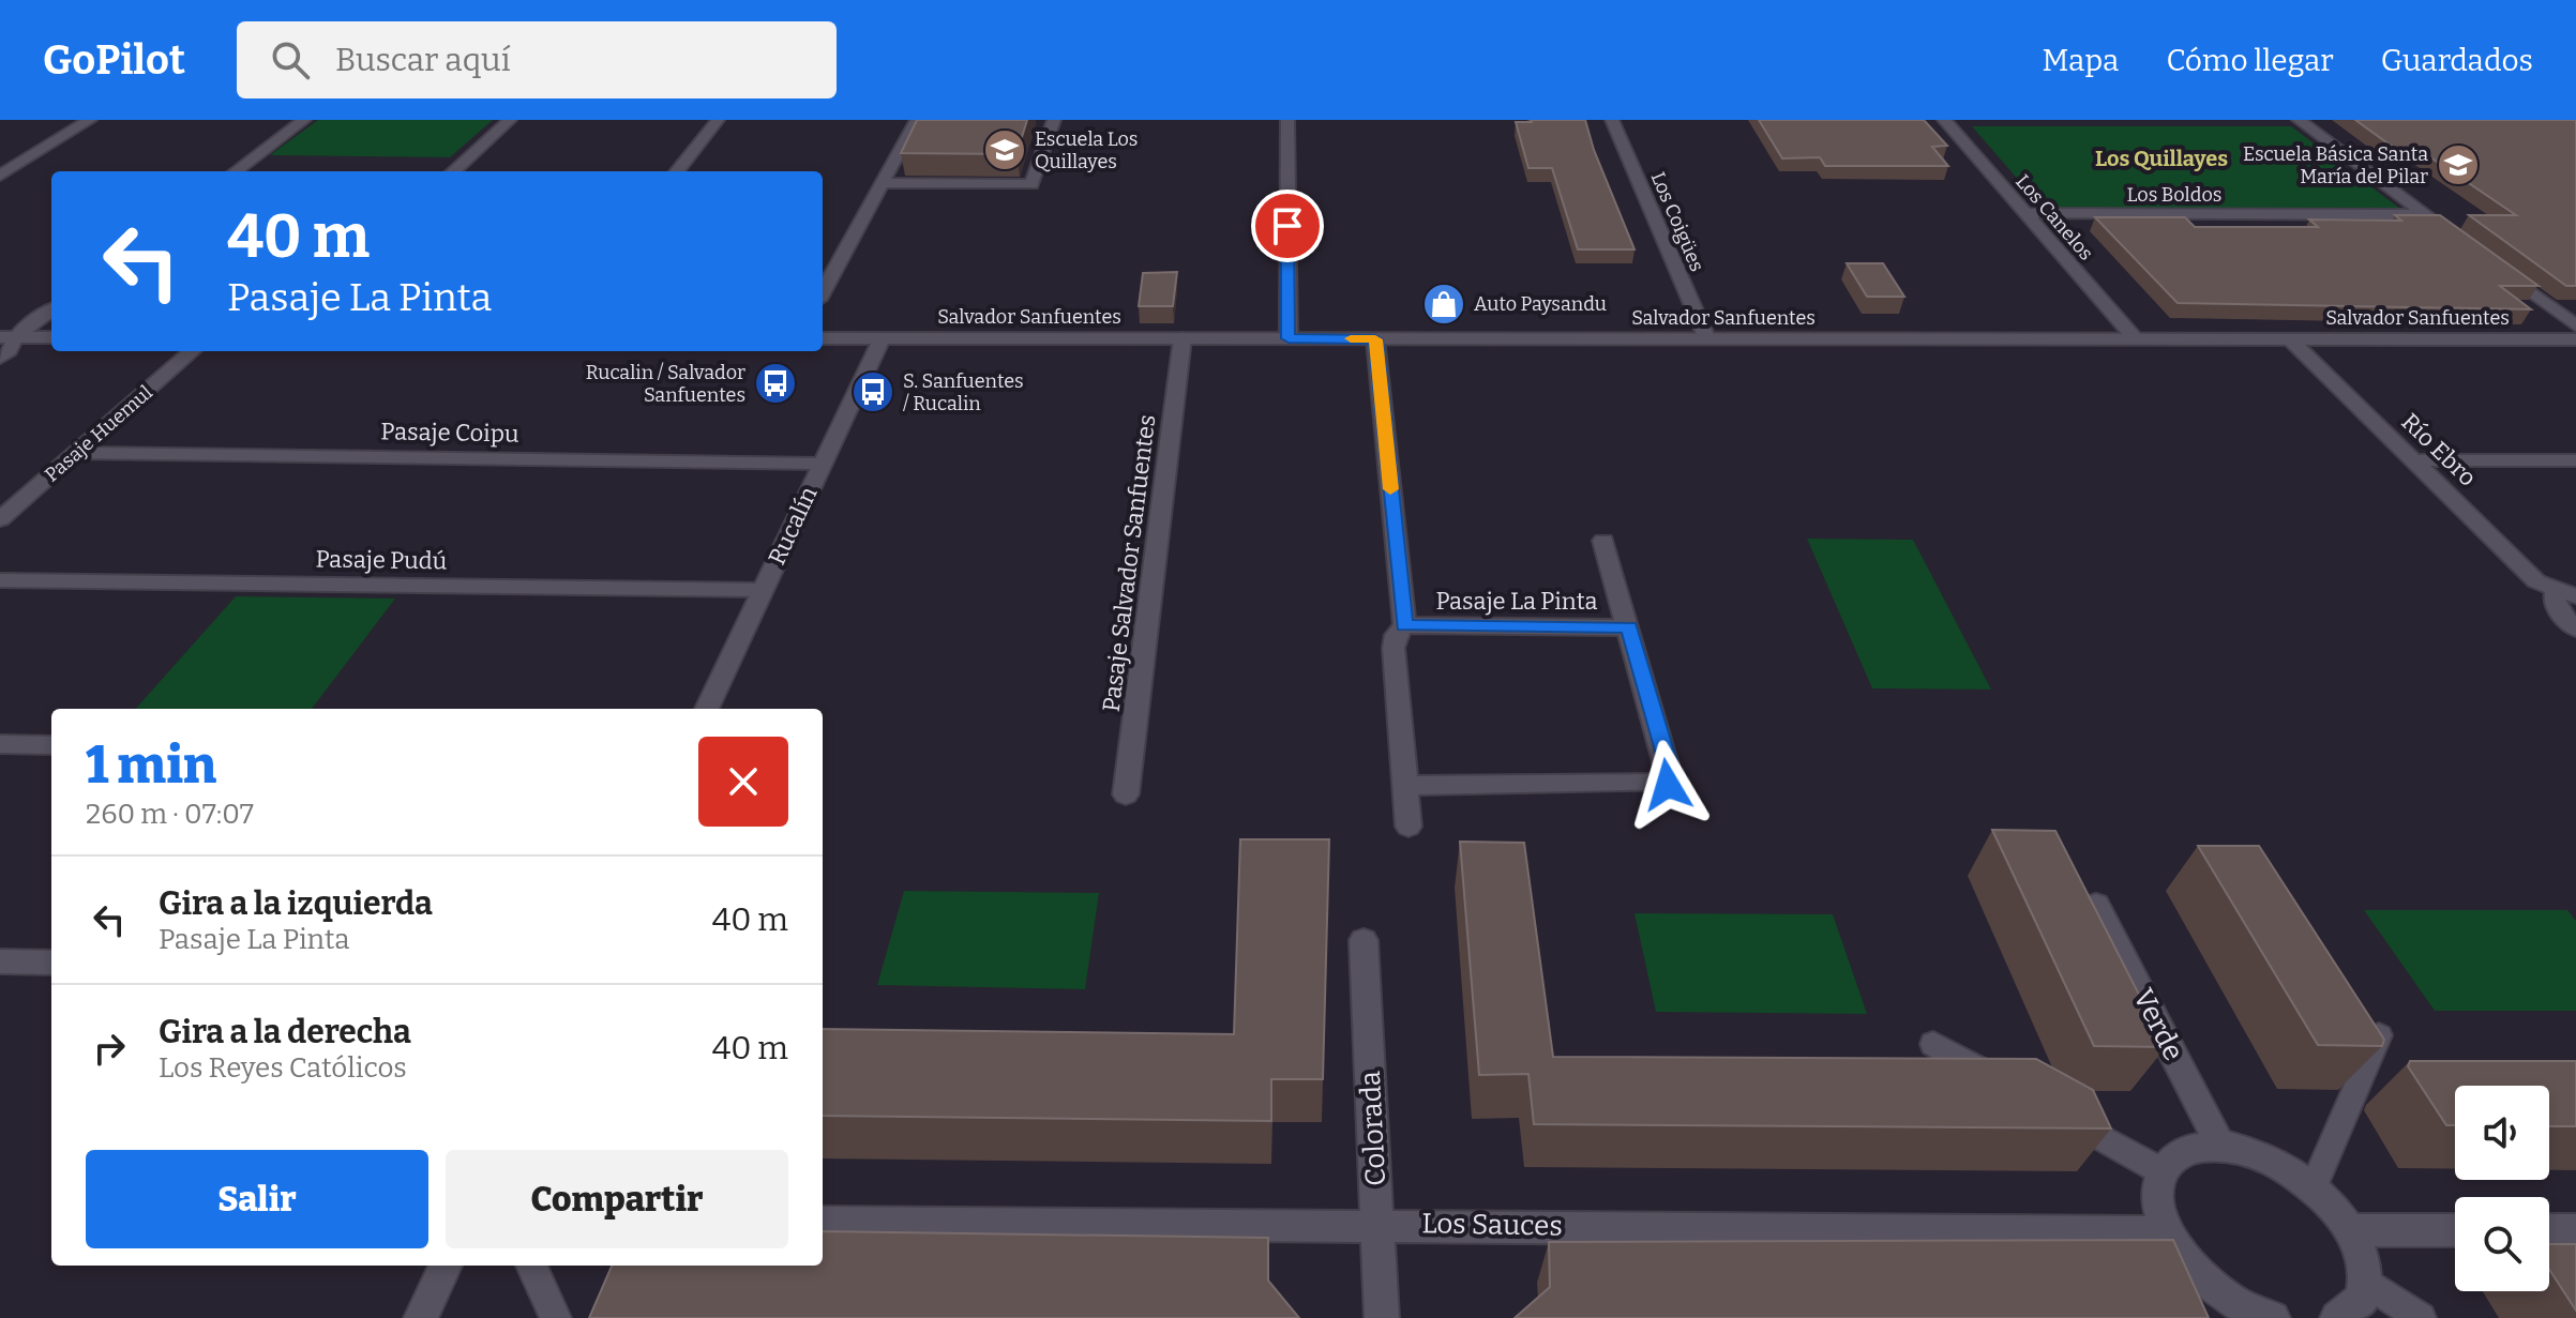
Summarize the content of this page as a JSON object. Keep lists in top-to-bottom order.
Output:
{
  "streets": {
    "street": [
      "Los Boldos",
      "Los Canelos",
      "Los Coigües",
      "Salvador Sanfuentes",
      "Pasaje Coipu",
      "Pasaje Huemul",
      "Río Ebro",
      "Rucalín",
      "Pasaje Pudú",
      "Pasaje Salvador Sanfuentes",
      "Pasaje La Pinta",
      "Verde",
      "Colorada",
      "Los Sauces"
    ]
  },
  "crossings": [
    ["Los Boldos", "Los Canelos"],
    ["Los Canelos", "Salvador Sanfuentes"],
    ["Los Coigües", "Salvador Sanfuentes"],
    ["Salvador Sanfuentes", "Río Ebro"],
    ["Salvador Sanfuentes", "Rucalín"],
    ["Salvador Sanfuentes", "Pasaje Salvador Sanfuentes"],
    ["Pasaje Coipu", "Pasaje Huemul"],
    ["Pasaje Coipu", "Rucalín"],
    ["Rucalín", "Pasaje Pudú"],
    ["Colorada", "Los Sauces"]
  ],
  "districts": ["Los Quillayes"],
  "places": {
    "school or university": ["Escuela Los Quillayes", "Escuela Básica Santa María del Pilar"],
    "shop": ["Auto Paysandu"],
    "bus stop": ["Rucalin / Salvador Sanfuentes", "S. Sanfuentes / Rucalin"]
  },
  "page": {
    "header": "GoPilot",
    "search": "Buscar aquí",
    "nav": ["Mapa", "Cómo llegar", "Guardados"],
    "turn": ["40 m", "Pasaje La Pinta"],
    "heading": ["1 min", "260 m · 07:07"],
    "list": [
      {
        "name": "Gira a la izquierda",
        "note": "Pasaje La Pinta",
        "value": "40 m"
      },
      {
        "name": "Gira a la derecha",
        "note": "Los Reyes Católicos",
        "value": "40 m"
      }
    ],
    "buttons": ["Salir", "Compartir"]
  }
}
